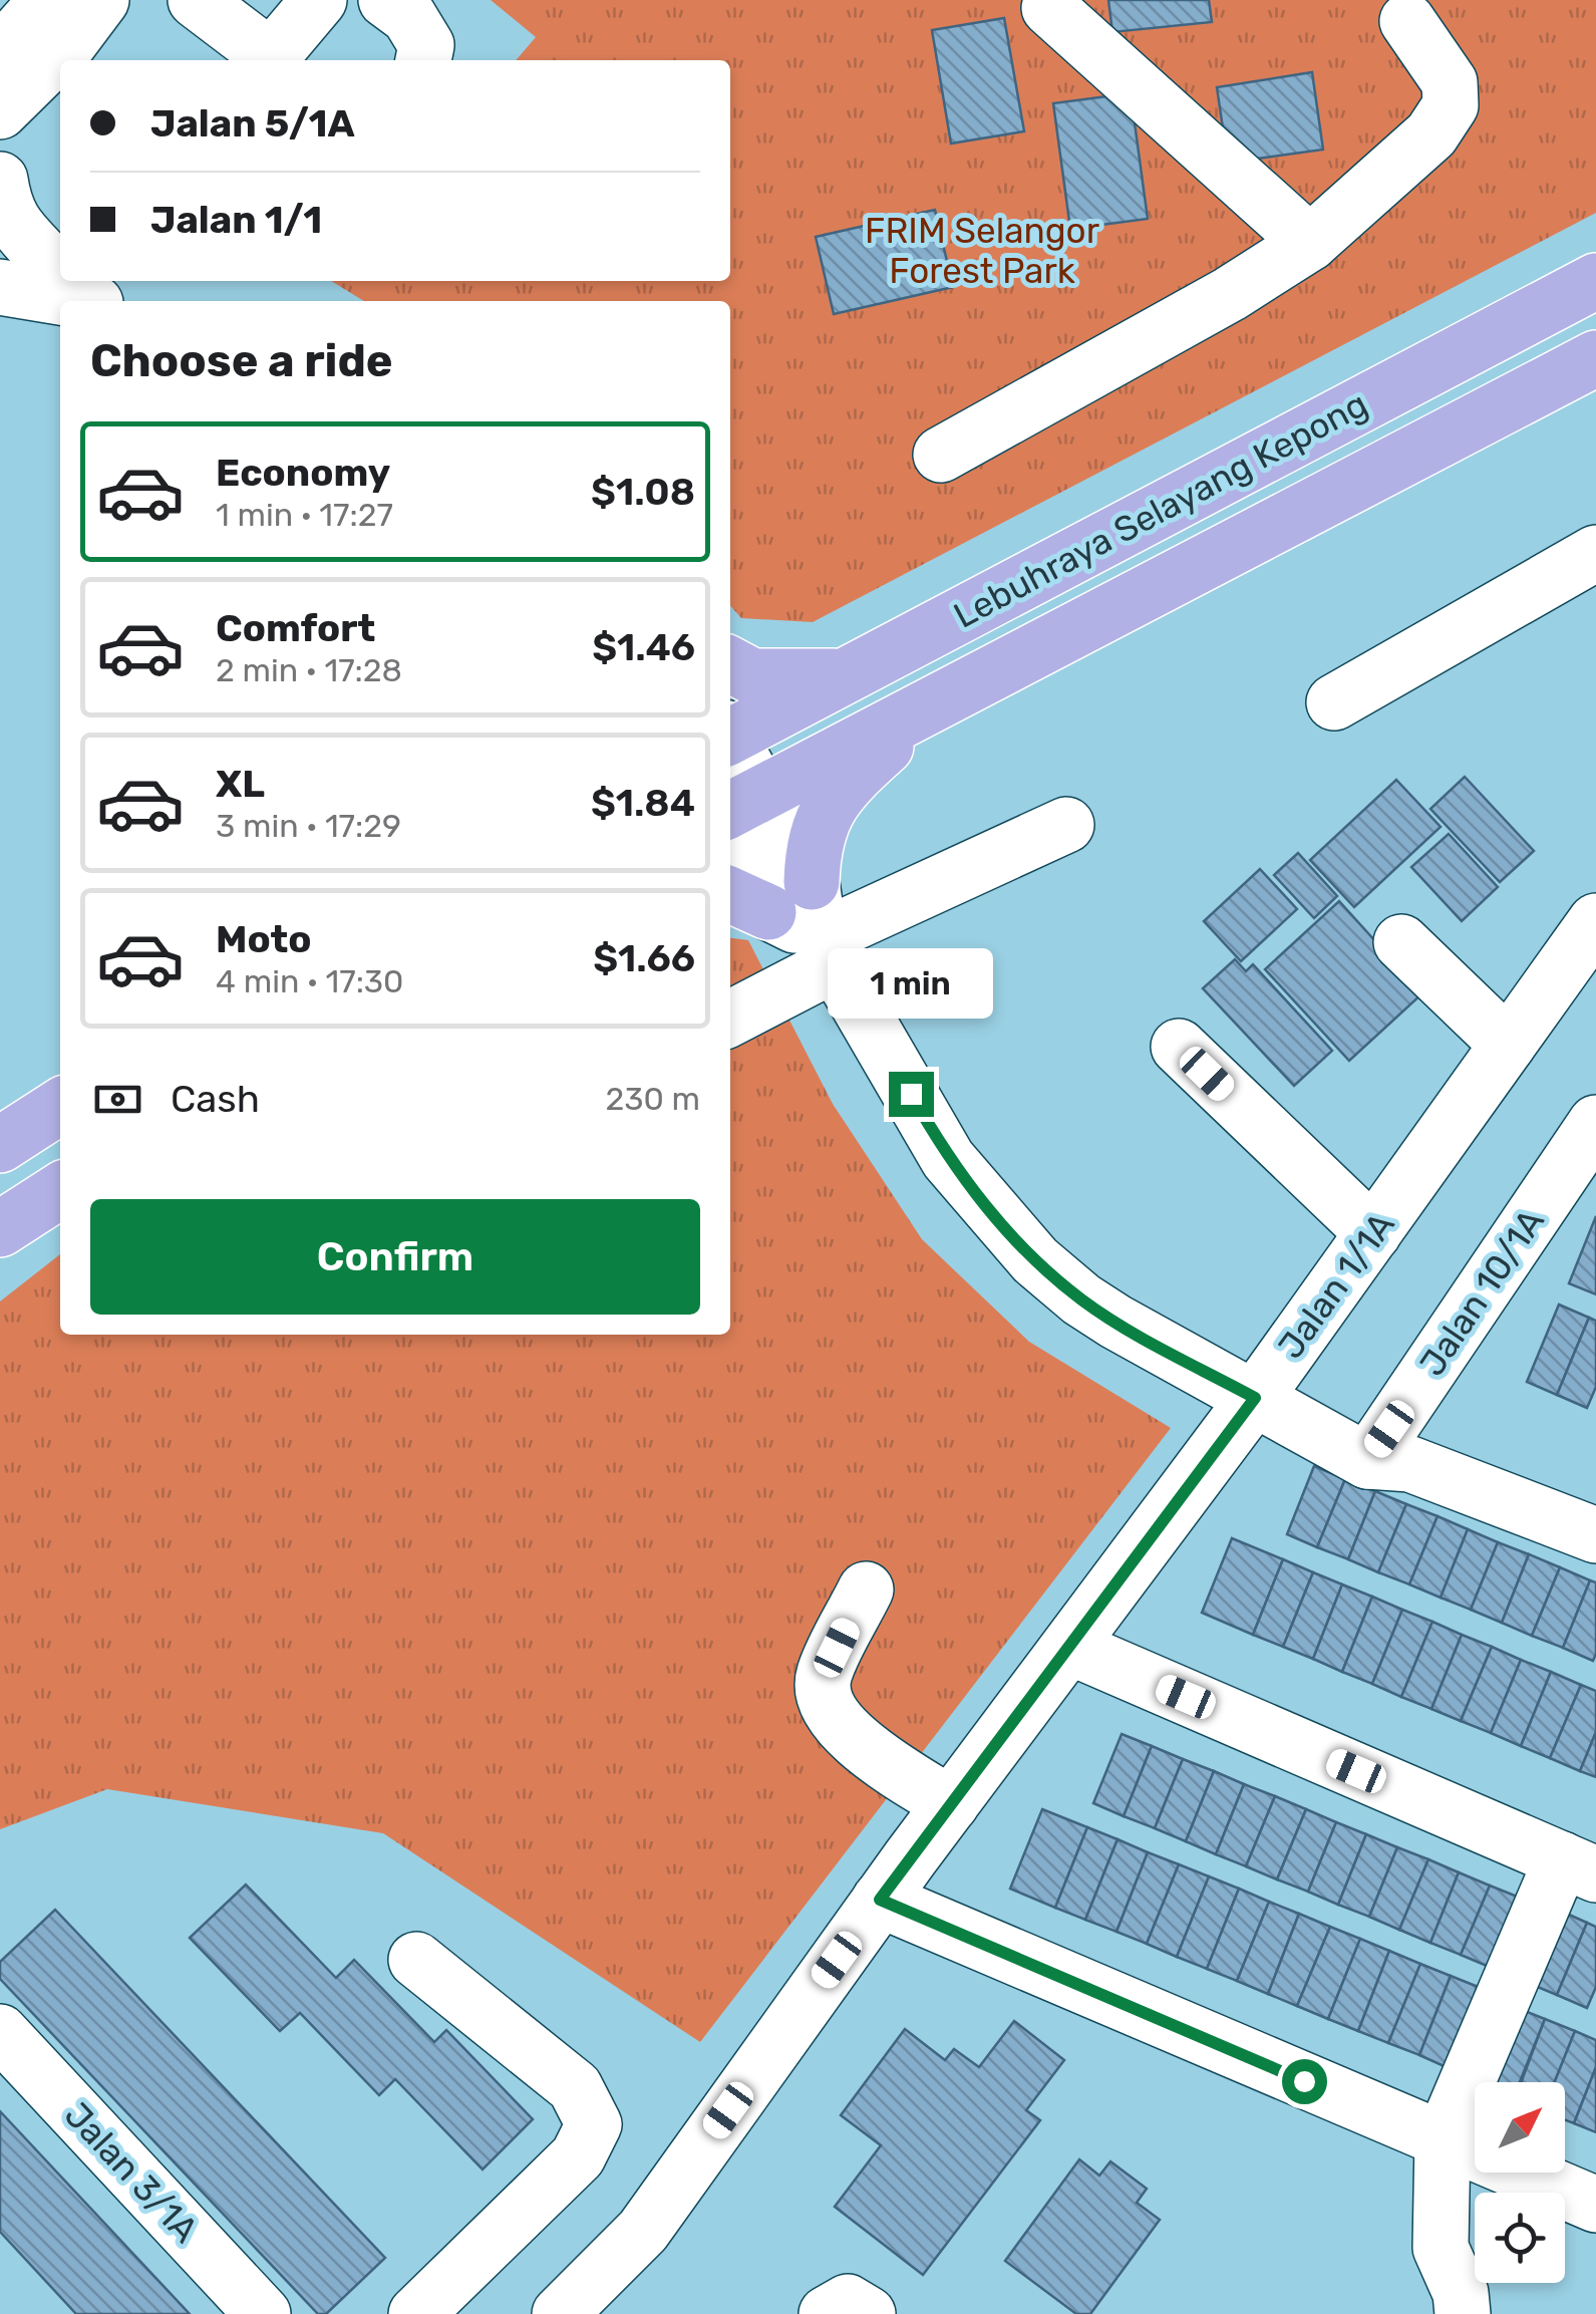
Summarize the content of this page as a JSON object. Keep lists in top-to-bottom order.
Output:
{
  "streets": {
    "main road": ["Lebuhraya Selayang Kepong"],
    "street": ["Jalan 1/1A", "Jalan 10/1A", "Jalan 3/1A"]
  },
  "parks": ["FRIM Selangor Forest Park"],
  "north": "top right",
  "page": {
    "banner": ["Jalan 5/1A", "Jalan 1/1"],
    "heading": "Choose a ride",
    "list": [
      {
        "name": "Economy",
        "note": "1 min · 17:27",
        "value": "$1.08"
      },
      {
        "name": "Comfort",
        "note": "2 min · 17:28",
        "value": "$1.46"
      },
      {
        "name": "XL",
        "note": "3 min · 17:29",
        "value": "$1.84"
      },
      {
        "name": "Moto",
        "note": "4 min · 17:30",
        "value": "$1.66"
      }
    ],
    "bubble": "1 min",
    "pay": ["Cash", "230 m"],
    "buttons": "Confirm"
  }
}
